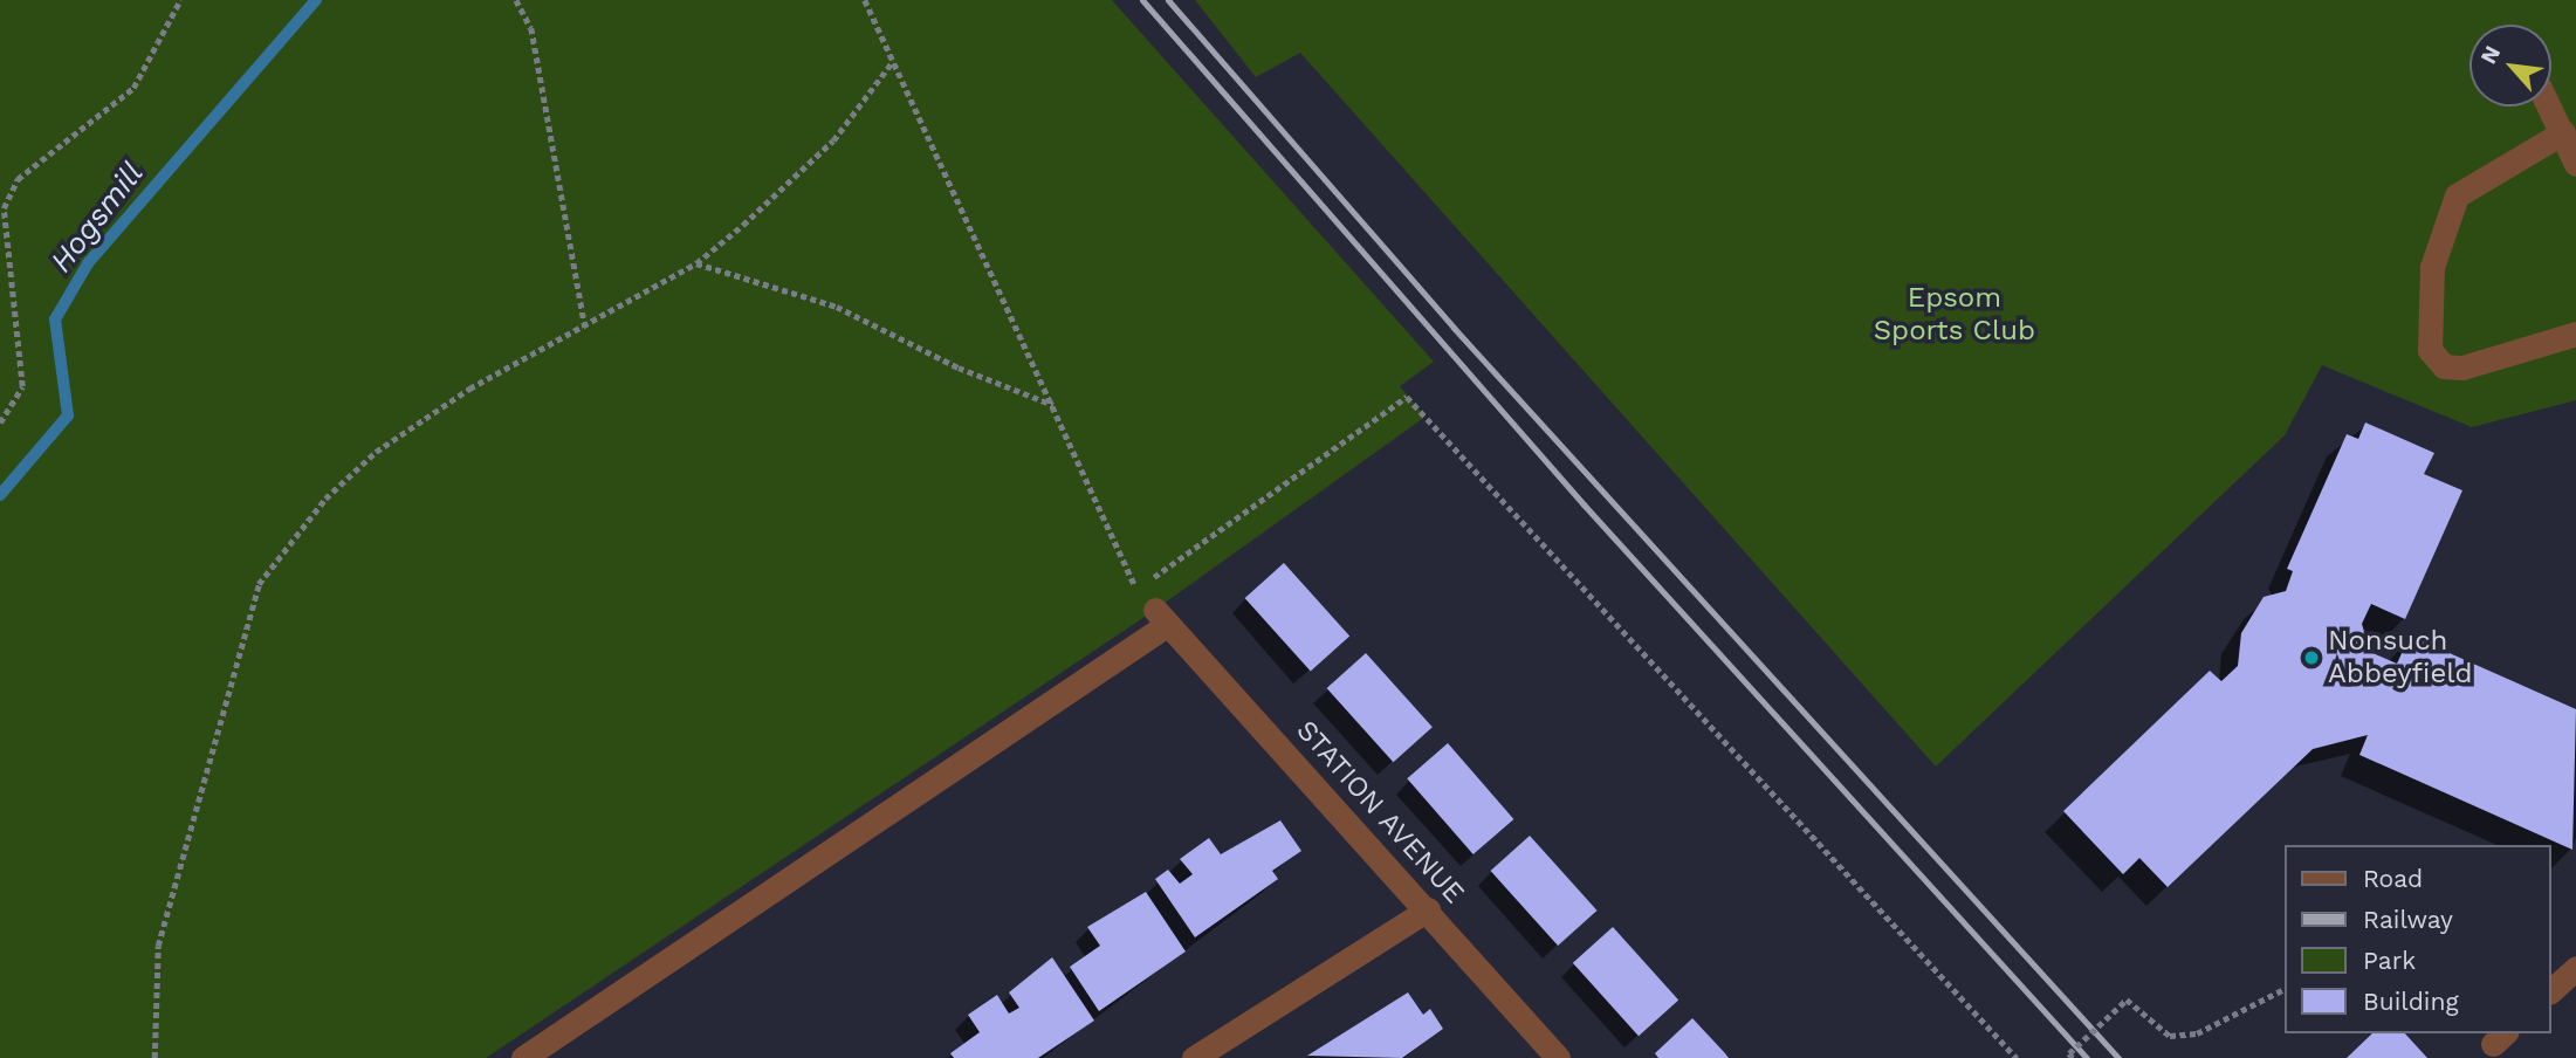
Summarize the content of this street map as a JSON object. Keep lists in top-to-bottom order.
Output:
{
  "streets": {
    "street": ["STATION AVENUE"]
  },
  "water": ["Hogsmill"],
  "parks": ["Epsom Sports Club"],
  "places": ["Nonsuch Abbeyfield"],
  "legend": [
    "Road",
    "Railway",
    "Park",
    "Building"
  ],
  "north": "top left"
}
